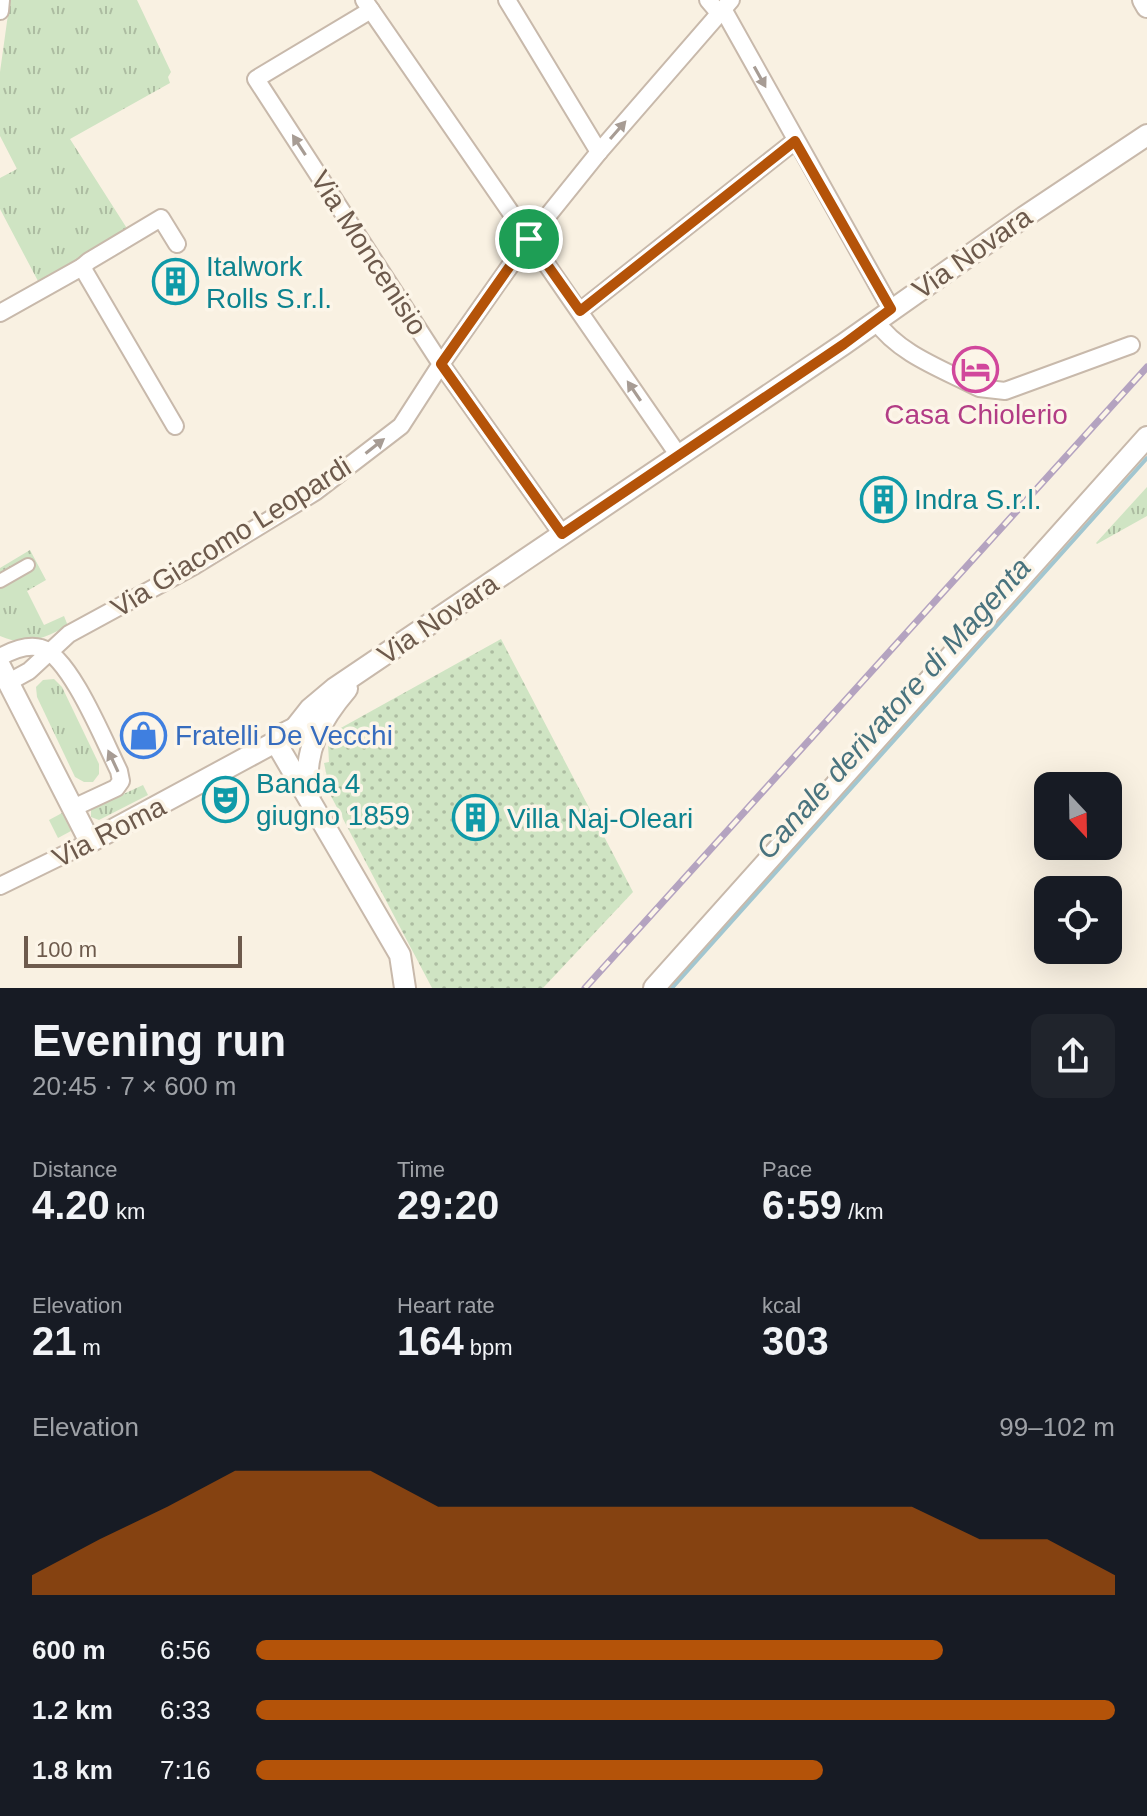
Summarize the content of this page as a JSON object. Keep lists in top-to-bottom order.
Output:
{
  "streets": {
    "street": [
      "Via Moncenisio",
      "Via Novara",
      "Via Giacomo Leopardi",
      "Via Roma"
    ]
  },
  "crossings": [
    ["Via Moncenisio", "Via Novara"],
    ["Via Moncenisio", "Via Giacomo Leopardi"],
    ["Via Novara", "Via Roma"]
  ],
  "one_way": ["Via Giacomo Leopardi"],
  "water": ["Canale derivatore di Magenta"],
  "places": {
    "building": ["Italwork Rolls S.r.l.", "Indra S.r.l.", "Villa Naj-Oleari"],
    "hotel": ["Casa Chiolerio"],
    "shop": ["Fratelli De Vecchi"],
    "theatre": ["Banda 4 giugno 1859"]
  },
  "scale_bar": "100 m",
  "north": "bottom",
  "page": {
    "scale": "100 m",
    "heading": ["Evening run", "20:45 · 7 × 600 m"],
    "stats": [
      ["Distance", "4.20 km"],
      ["Time", "29:20"],
      ["Pace", "6:59 /km"],
      ["Elevation", "21 m"],
      ["Heart rate", "164 bpm"],
      ["kcal", "303"]
    ],
    "chart": ["Elevation", "99–102 m"],
    "list": [
      {
        "name": "600 m",
        "note": "6:56"
      },
      {
        "name": "1.2 km",
        "note": "6:33"
      },
      {
        "name": "1.8 km",
        "note": "7:16"
      }
    ]
  }
}
